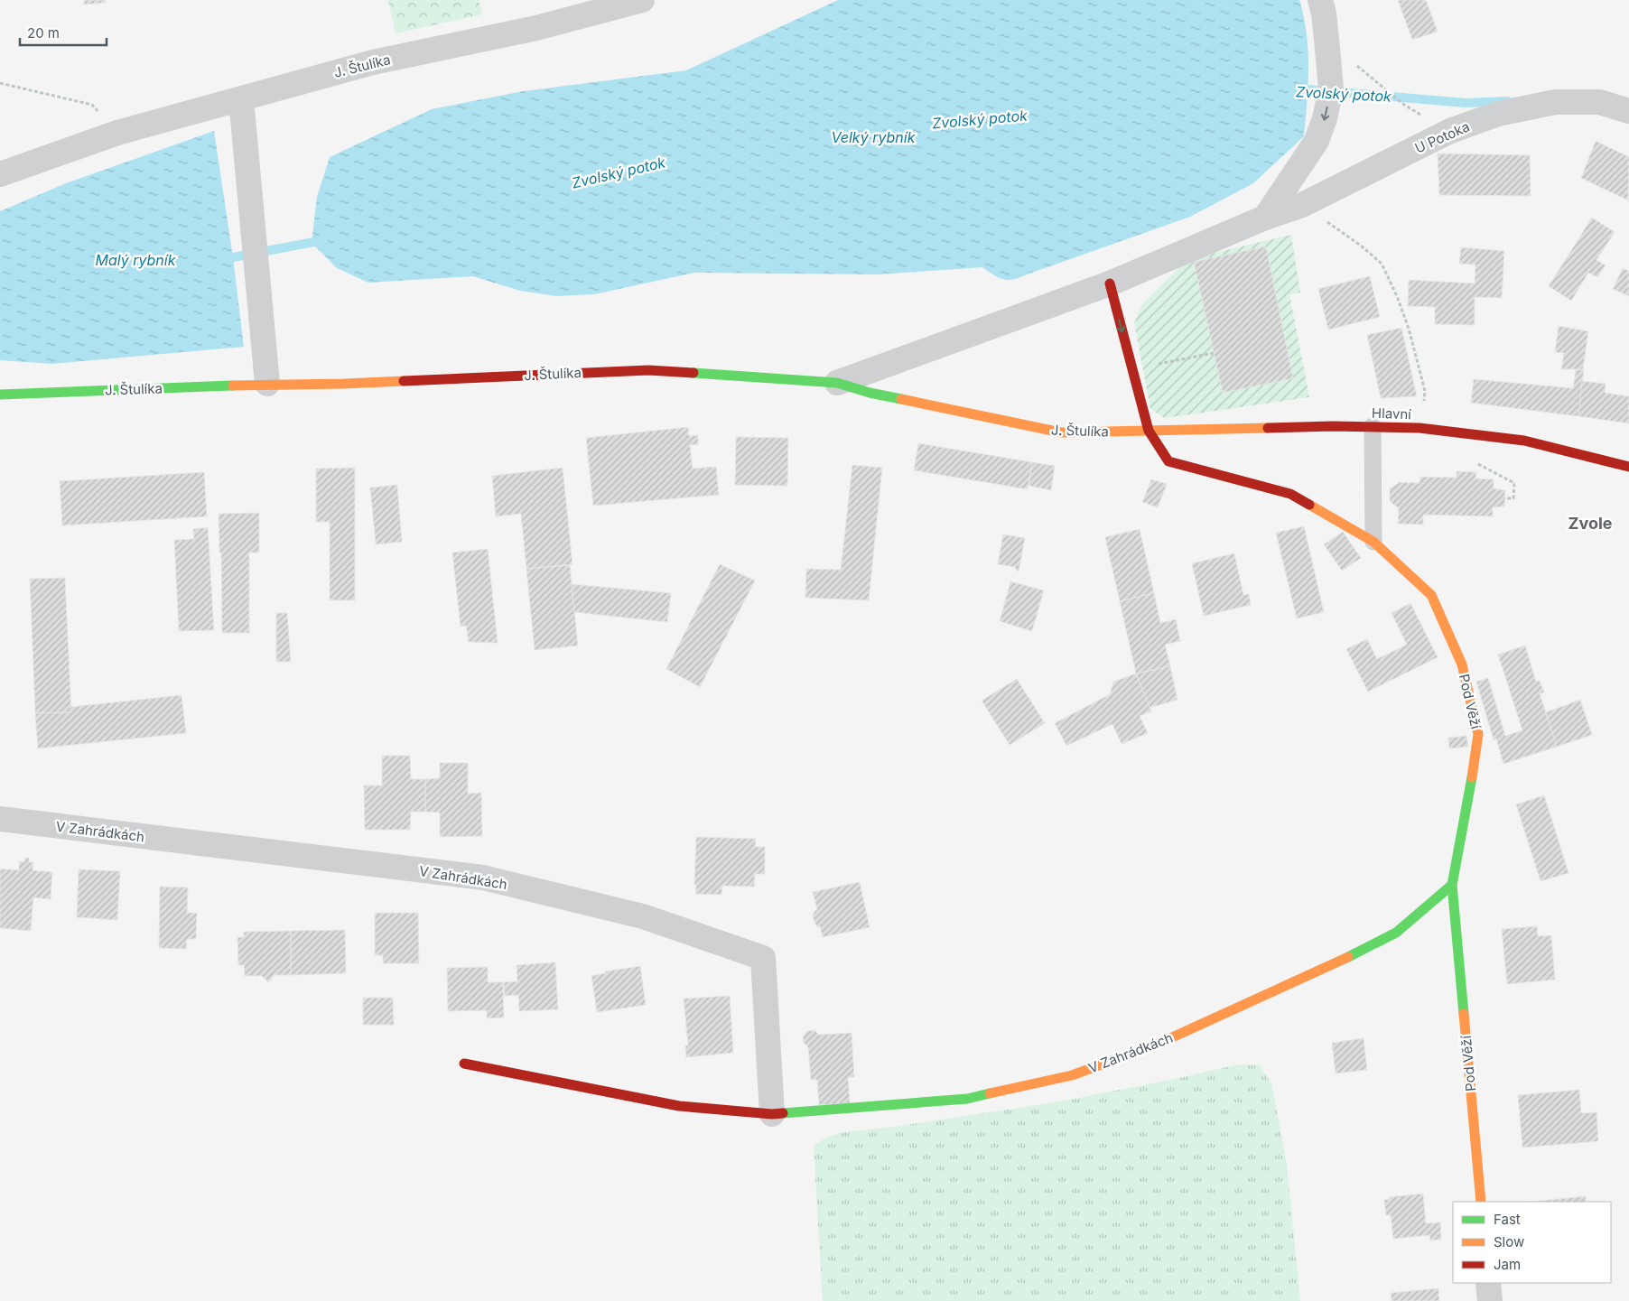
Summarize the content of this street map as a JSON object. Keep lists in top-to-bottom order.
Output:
{
  "streets": {
    "street": [
      "J. Štulíka",
      "U Potoka",
      "Hlavní",
      "Pod Věží",
      "V Zahrádkách"
    ]
  },
  "crossings": [
    ["J. Štulíka", "U Potoka"],
    ["J. Štulíka", "Hlavní"],
    ["J. Štulíka", "Pod Věží"],
    ["Hlavní", "Pod Věží"],
    ["Pod Věží", "V Zahrádkách"]
  ],
  "districts": ["Zvole"],
  "water": ["Zvolský potok", "Velký rybník", "Malý rybník"],
  "legend": ["Fast", "Slow", "Jam"],
  "scale_bar": "20 m"
}
